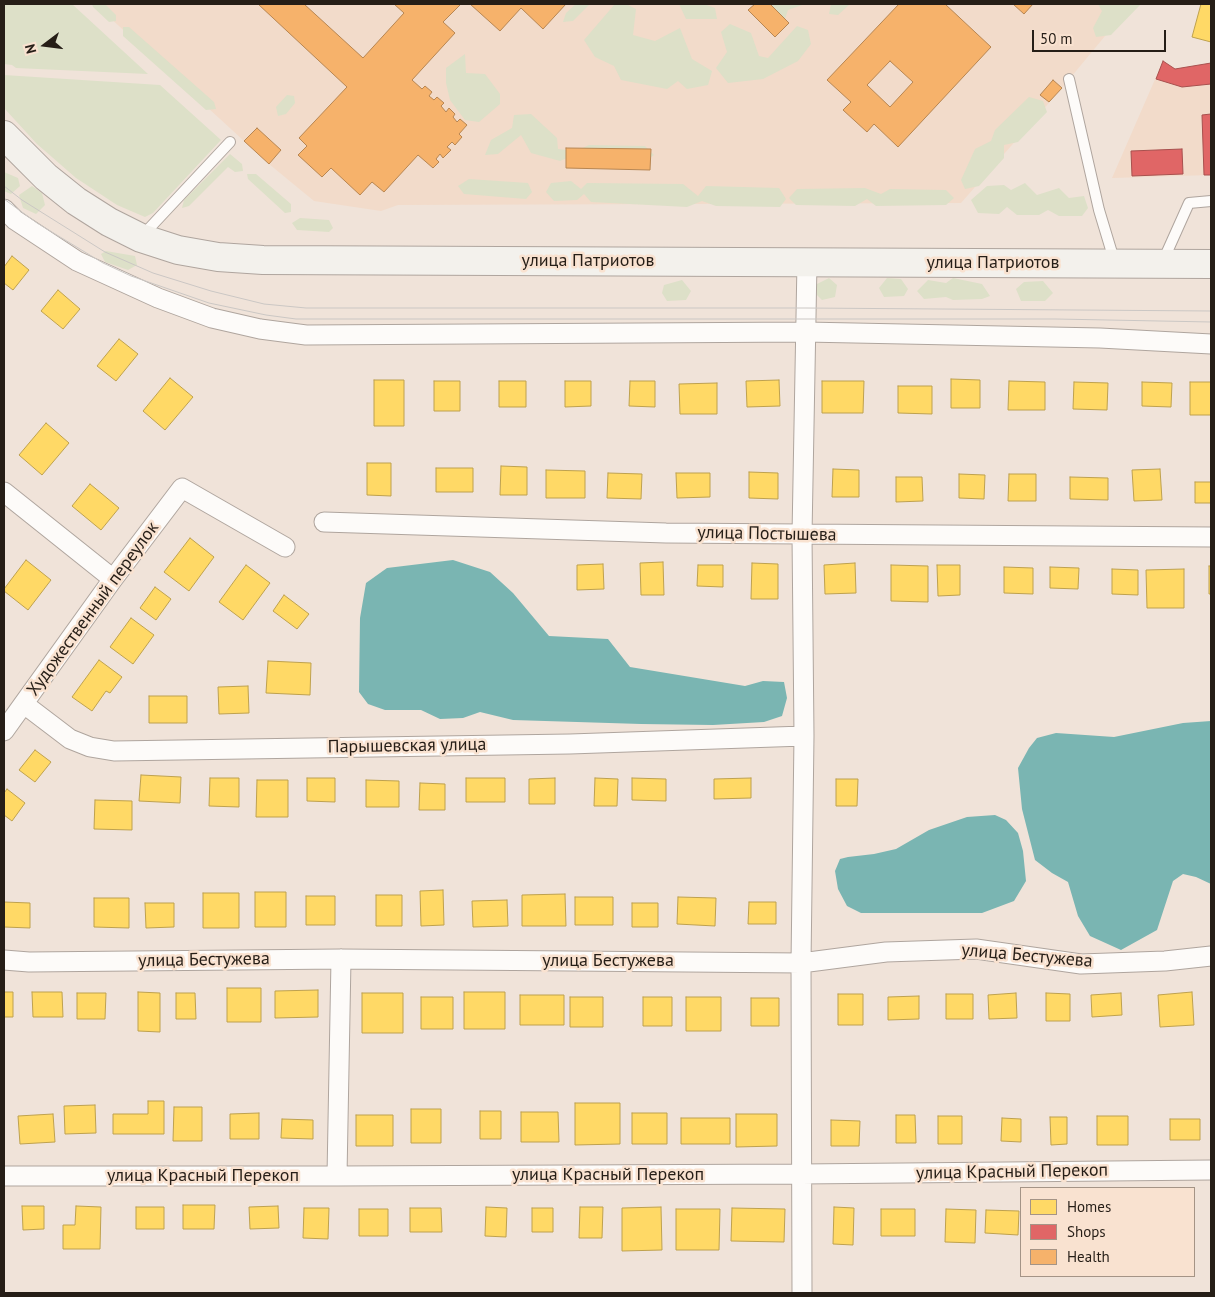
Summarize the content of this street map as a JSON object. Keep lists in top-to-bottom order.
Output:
{
  "streets": {
    "main road": ["улица Патриотов"],
    "street": [
      "улица Постышева",
      "Художественный переулок",
      "Парышевская улица",
      "улица Бестужева",
      "улица Красный Перекоп"
    ]
  },
  "crossings": [
    ["Художественный переулок", "Парышевская улица"]
  ],
  "legend": ["Homes", "Shops", "Health"],
  "scale_bar": "50 m",
  "north": "left"
}
